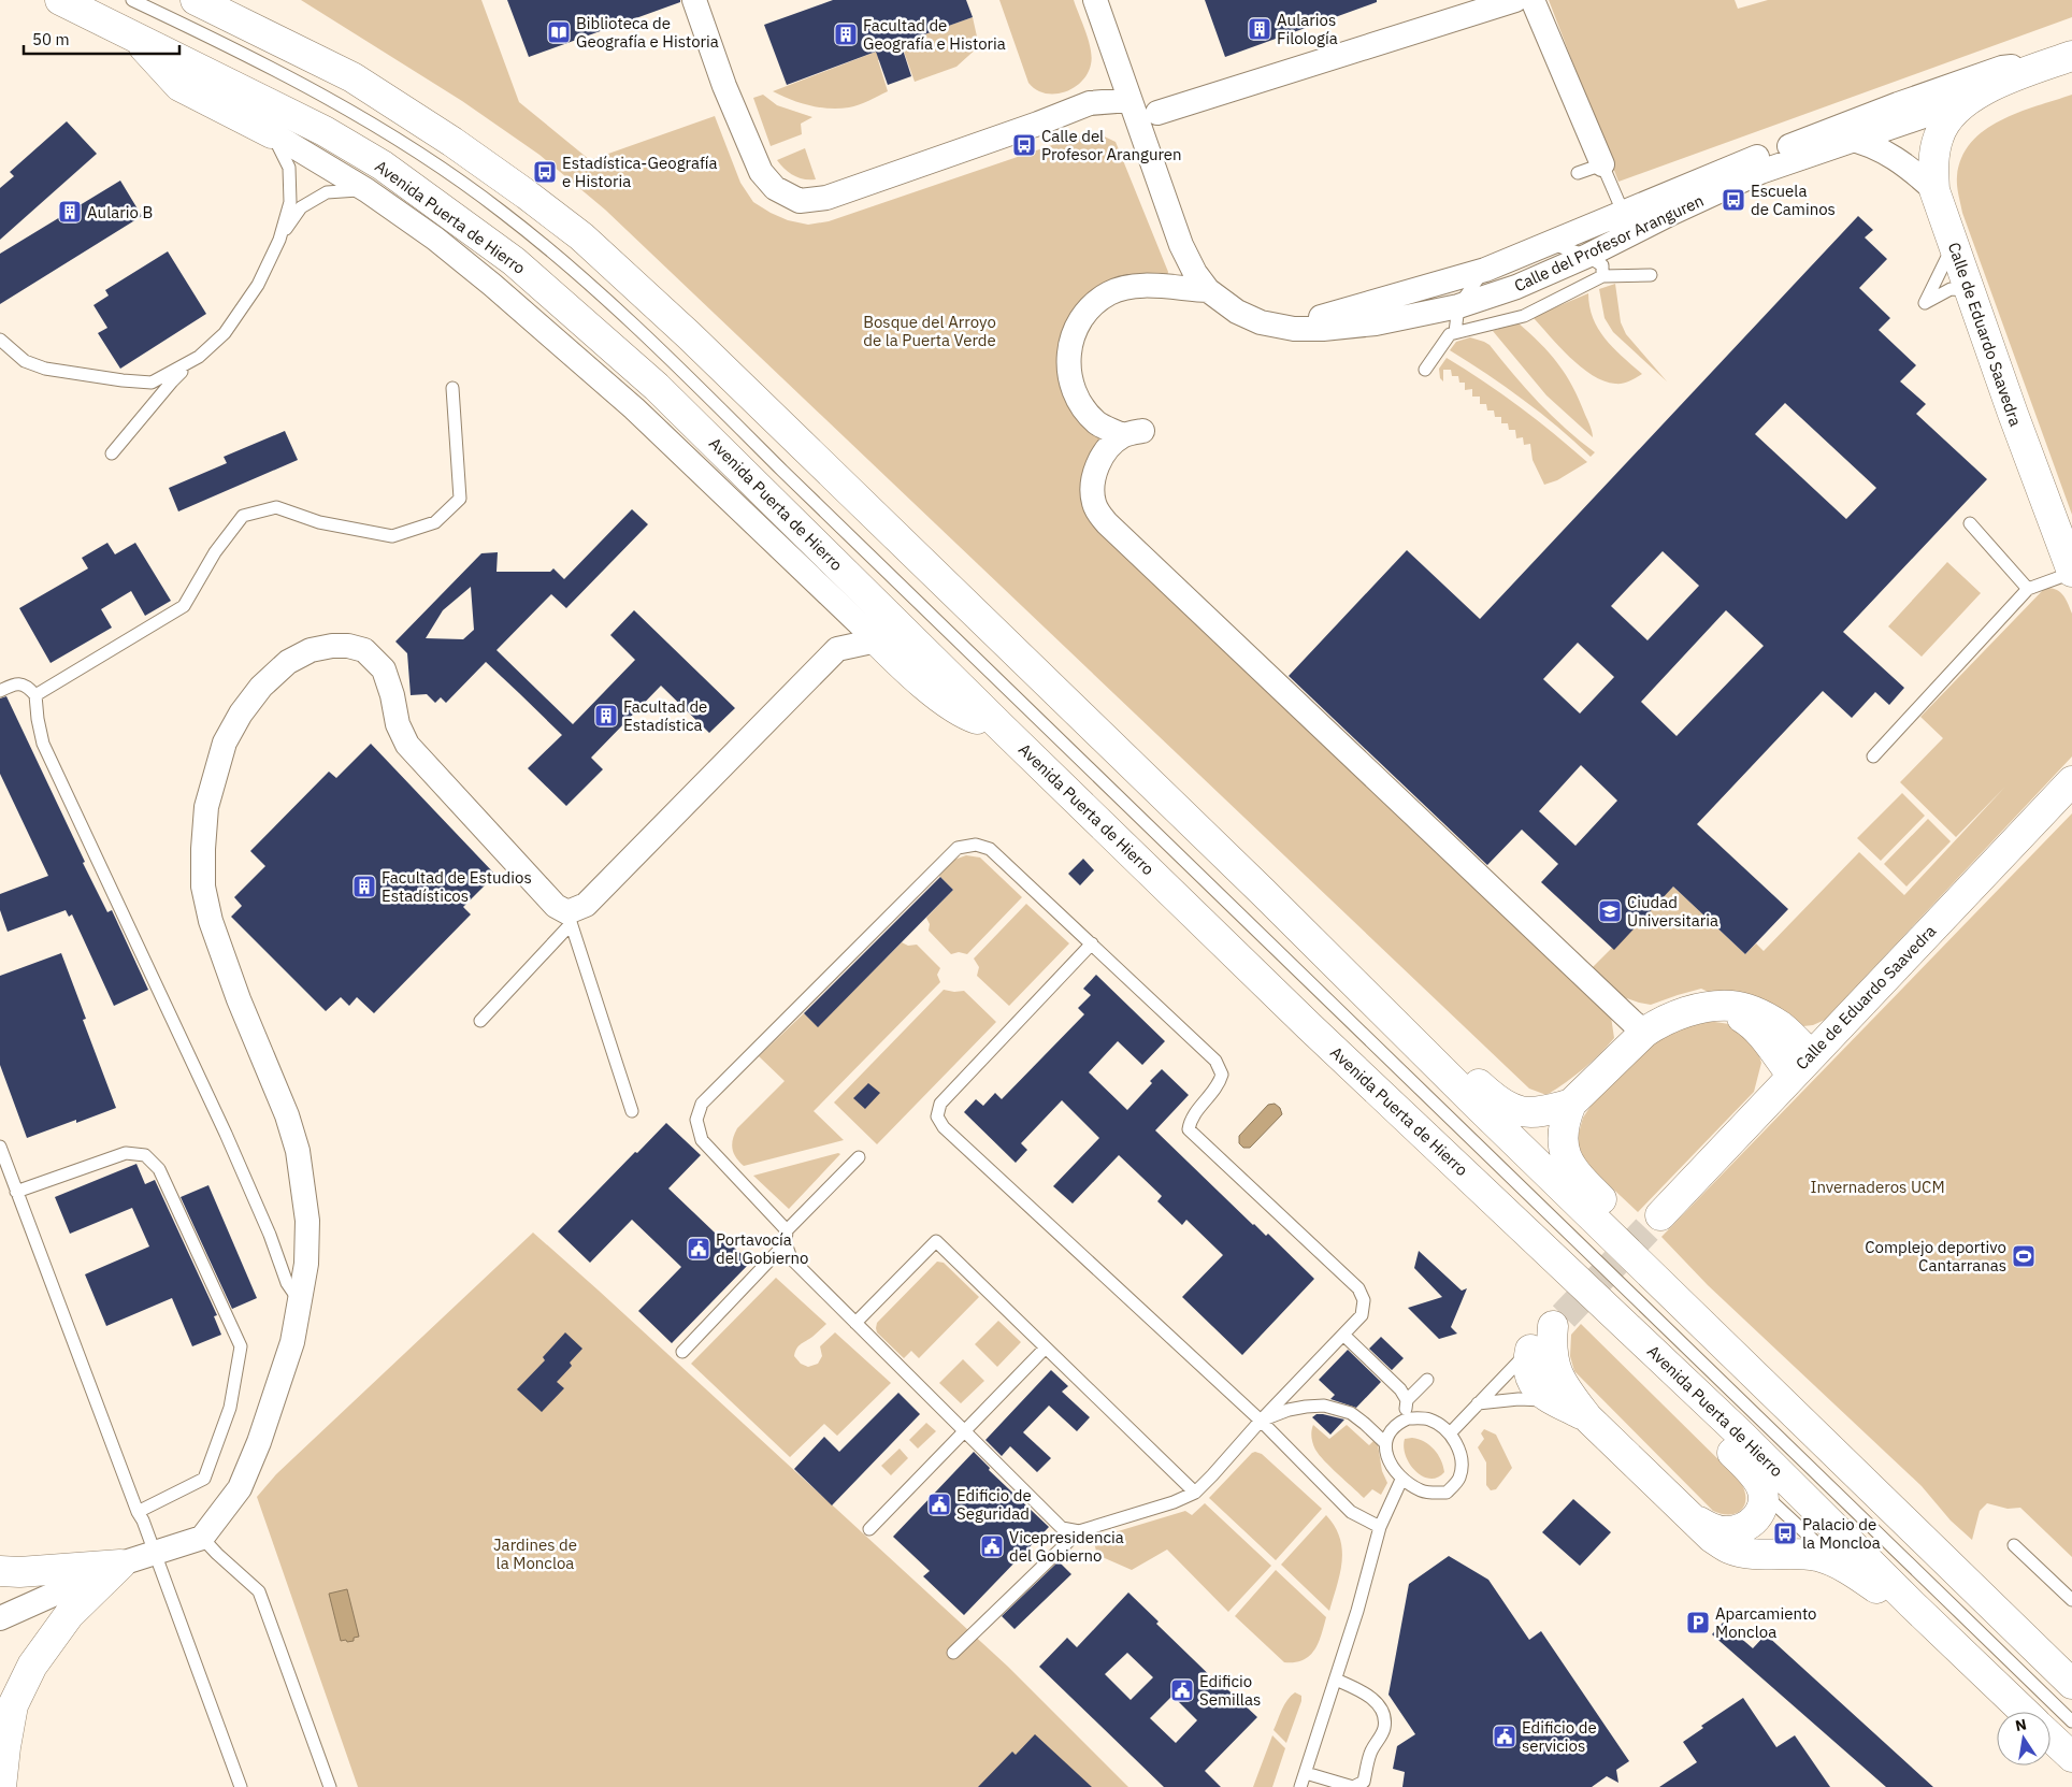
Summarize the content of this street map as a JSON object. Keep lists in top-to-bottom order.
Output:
{
  "streets": {
    "main road": ["Avenida Puerta de Hierro", "Calle del Profesor Aranguren", "Calle de Eduardo Saavedra"]
  },
  "crossings": [
    ["Calle del Profesor Aranguren", "Calle de Eduardo Saavedra"]
  ],
  "parks": ["Bosque del Arroyo de la Puerta Verde", "Invernaderos UCM", "Jardines de la Moncloa"],
  "places": {
    "building": [
      "Aularios Filología",
      "Facultad de Geografía e Historia",
      "Aulario B",
      "Facultad de Estadística",
      "Facultad de Estudios Estadísticos"
    ],
    "library": ["Biblioteca de Geografía e Historia"],
    "bus stop": [
      "Calle del Profesor Aranguren",
      "Estadística-Geografía e Historia",
      "Escuela de Caminos",
      "Palacio de la Moncloa"
    ],
    "school or university": ["Ciudad Universitaria"],
    "public building": [
      "Portavocía del Gobierno",
      "Edificio de Seguridad",
      "Vicepresidencia del Gobierno",
      "Edificio Semillas",
      "Edificio de servicios"
    ],
    "sports": ["Complejo deportivo Cantarranas"],
    "parking": ["Aparcamiento Moncloa"]
  },
  "scale_bar": "50 m",
  "north": "top"
}
